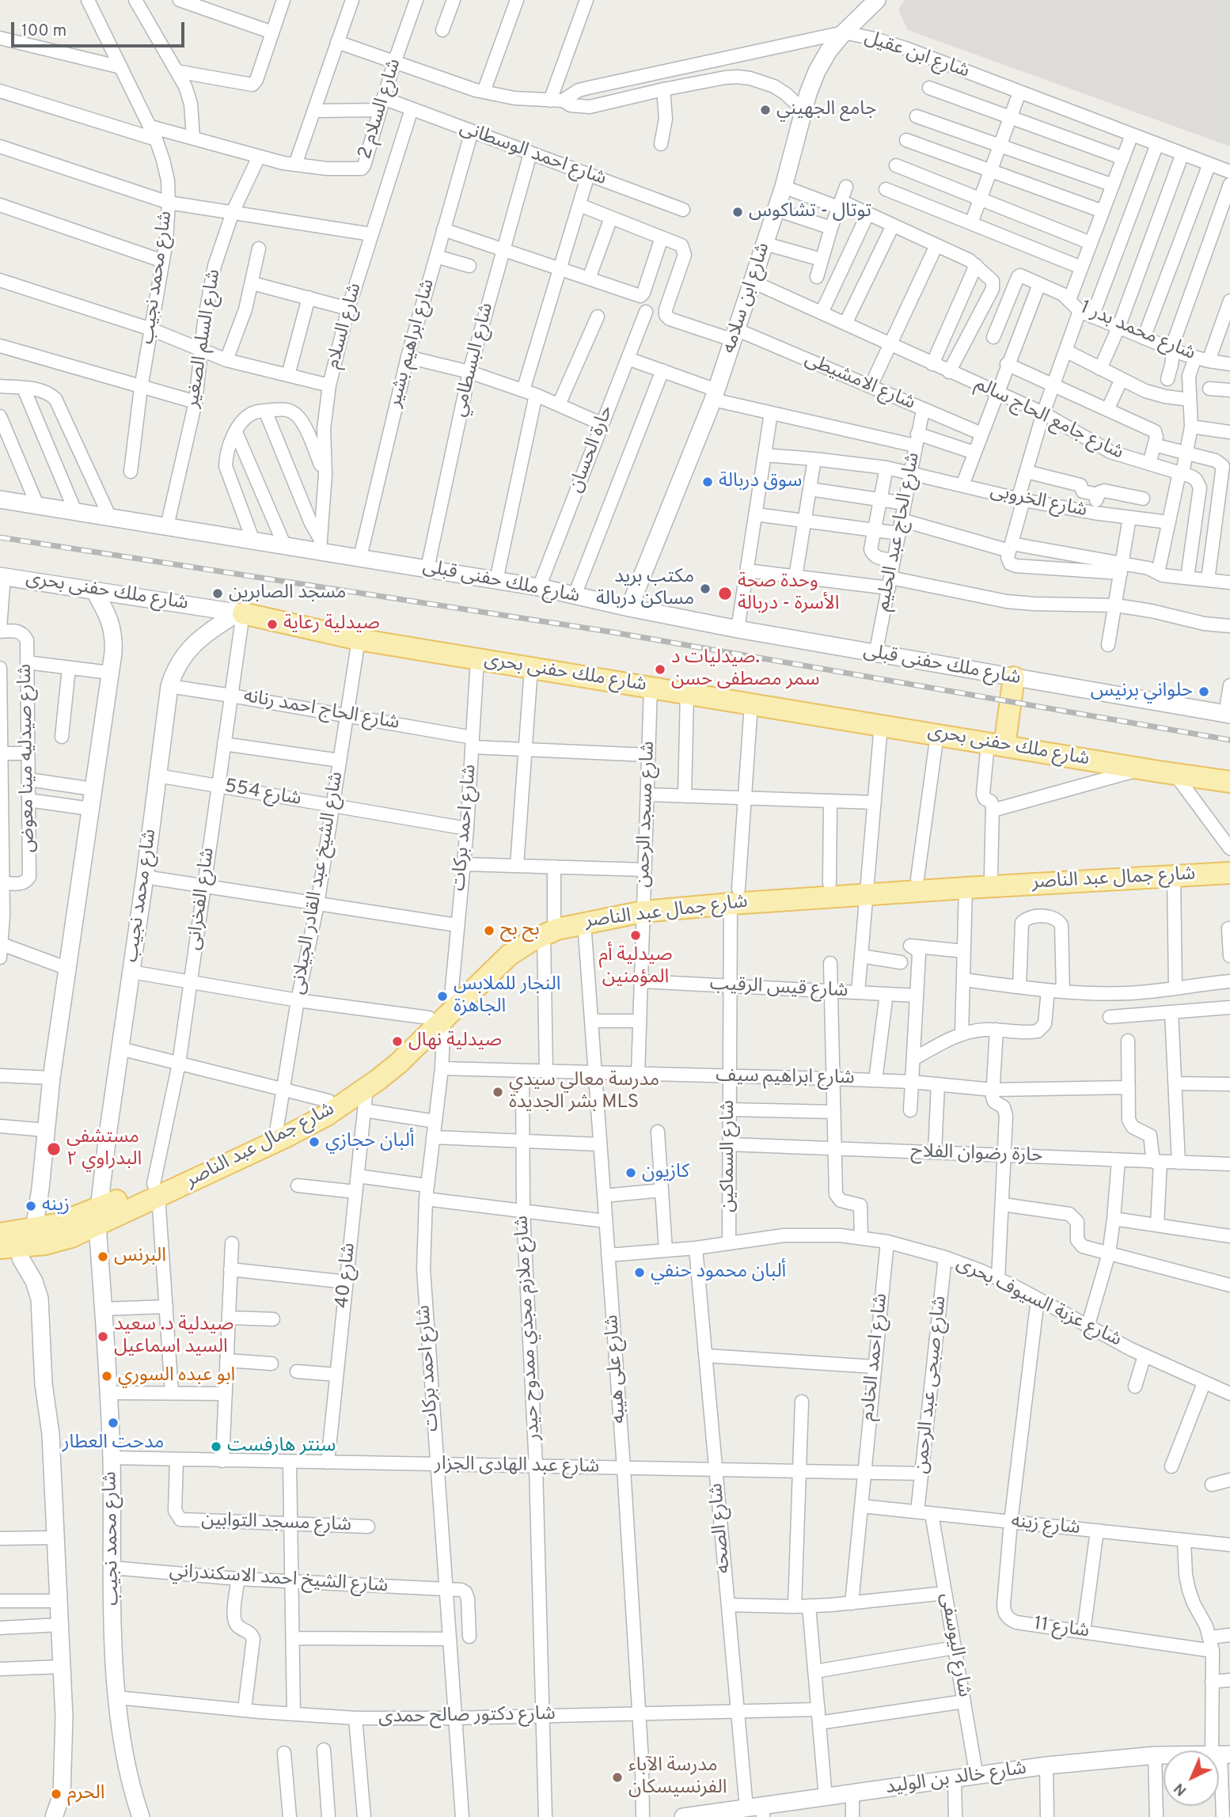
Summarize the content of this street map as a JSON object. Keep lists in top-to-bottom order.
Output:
{
  "streets": {
    "main road": ["شارع ملك حفنى بحرى", "شارع جمال عبد الناصر"],
    "street": [
      "شارع ابن عقيل",
      "شارع السلام 2",
      "شارع احمد الوسطانى",
      "شارع محمد نجيب",
      "شارع ابن سلامه",
      "شارع السلام",
      "شارع محمد بدر 1",
      "شارع السلم الصغير",
      "شارع ابراهيم بشير",
      "شارع البسطامي",
      "شارع الامشيطى",
      "شارع جامع الحاج سالم",
      "حارة الحسان",
      "شارع الخروبى",
      "شارع الحاج عبد الحليم",
      "شارع ملك حفنى قبلى",
      "شارع الحاج احمد رنانه",
      "شارع صيدليه مينا معوض",
      "شارع 554",
      "شارع مسجد الرحمن",
      "شارع احمد بركات",
      "شارع الشيخ عبد القادر الجيلانى",
      "شارع الفخرانى",
      "شارع قيس الرقيب",
      "شارع ابراهيم سيف",
      "حارة رضوان الفلاح",
      "شارع السماكين",
      "شارع 40",
      "شارع عزبة السيوف بحرى",
      "شارع ملازم مجدي ممدوح حيدر",
      "شارع احمد الخادم",
      "شارع على هيبه",
      "شارع صبحى عبد الرحمن",
      "شارع عبد الهادى الجزار",
      "شارع مسجد التوابين",
      "شارع زينه",
      "شارع الصحه",
      "شارع الشيخ احمد الاسكندراني",
      "شارع 11",
      "شارع اليوسفى",
      "شارع دكتور صالح حمدى",
      "شارع خالد بن الوليد"
    ]
  },
  "crossings": [
    ["شارع ابن عقيل", "شارع ابن سلامه"],
    ["شارع السلام 2", "شارع احمد الوسطانى"],
    ["شارع السلام 2", "شارع محمد نجيب"],
    ["شارع السلام 2", "شارع السلم الصغير"],
    ["شارع احمد الوسطانى", "شارع السلام"],
    ["شارع احمد الوسطانى", "شارع ابراهيم بشير"],
    ["شارع احمد الوسطانى", "شارع البسطامي"],
    ["شارع محمد نجيب", "شارع ملك حفنى بحرى"],
    ["شارع محمد نجيب", "شارع الحاج احمد رنانه"],
    ["شارع محمد نجيب", "شارع 554"],
    ["شارع محمد نجيب", "شارع جمال عبد الناصر"],
    ["شارع محمد نجيب", "شارع الفخرانى"],
    ["شارع محمد نجيب", "شارع عبد الهادى الجزار"],
    ["شارع محمد نجيب", "شارع الشيخ احمد الاسكندراني"],
    ["شارع محمد نجيب", "شارع دكتور صالح حمدى"],
    ["شارع ابن سلامه", "شارع الامشيطى"],
    ["شارع ابن سلامه", "شارع جامع الحاج سالم"],
    ["شارع ابن سلامه", "شارع ملك حفنى قبلى"],
    ["شارع السلام", "شارع ملك حفنى قبلى"],
    ["شارع السلم الصغير", "شارع ملك حفنى قبلى"],
    ["شارع ابراهيم بشير", "شارع ملك حفنى قبلى"],
    ["شارع البسطامي", "شارع ملك حفنى قبلى"],
    ["شارع الامشيطى", "شارع الحاج عبد الحليم"],
    ["حارة الحسان", "شارع ملك حفنى قبلى"],
    ["شارع الخروبى", "شارع الحاج عبد الحليم"],
    ["شارع الحاج عبد الحليم", "شارع ملك حفنى قبلى"],
    ["شارع ملك حفنى بحرى", "شارع مسجد الرحمن"],
    ["شارع ملك حفنى بحرى", "شارع احمد بركات"],
    ["شارع ملك حفنى بحرى", "شارع الشيخ عبد القادر الجيلانى"],
    ["شارع ملك حفنى بحرى", "شارع الفخرانى"],
    ["شارع ملك حفنى بحرى", "شارع السماكين"],
    ["شارع الحاج احمد رنانه", "شارع مسجد الرحمن"],
    ["شارع الحاج احمد رنانه", "شارع احمد بركات"],
    ["شارع الحاج احمد رنانه", "شارع الشيخ عبد القادر الجيلانى"],
    ["شارع الحاج احمد رنانه", "شارع الفخرانى"],
    ["شارع 554", "شارع احمد بركات"],
    ["شارع 554", "شارع الشيخ عبد القادر الجيلانى"],
    ["شارع 554", "شارع الفخرانى"],
    ["شارع مسجد الرحمن", "شارع جمال عبد الناصر"],
    ["شارع مسجد الرحمن", "شارع قيس الرقيب"],
    ["شارع مسجد الرحمن", "شارع ابراهيم سيف"],
    ["شارع احمد بركات", "شارع جمال عبد الناصر"],
    ["شارع احمد بركات", "شارع ابراهيم سيف"],
    ["شارع احمد بركات", "شارع عبد الهادى الجزار"],
    ["شارع احمد بركات", "شارع الشيخ احمد الاسكندراني"],
    ["شارع احمد بركات", "شارع دكتور صالح حمدى"],
    ["شارع جمال عبد الناصر", "شارع الشيخ عبد القادر الجيلانى"],
    ["شارع جمال عبد الناصر", "شارع الفخرانى"],
    ["شارع جمال عبد الناصر", "شارع السماكين"],
    ["شارع جمال عبد الناصر", "شارع 40"],
    ["شارع جمال عبد الناصر", "شارع على هيبه"],
    ["شارع قيس الرقيب", "شارع السماكين"],
    ["شارع ابراهيم سيف", "شارع السماكين"],
    ["شارع ابراهيم سيف", "شارع ملازم مجدي ممدوح حيدر"],
    ["شارع ابراهيم سيف", "شارع على هيبه"],
    ["حارة رضوان الفلاح", "شارع السماكين"],
    ["شارع السماكين", "شارع عزبة السيوف بحرى"],
    ["شارع 40", "شارع عبد الهادى الجزار"],
    ["شارع عزبة السيوف بحرى", "شارع احمد الخادم"],
    ["شارع عزبة السيوف بحرى", "شارع على هيبه"],
    ["شارع عزبة السيوف بحرى", "شارع صبحى عبد الرحمن"],
    ["شارع عزبة السيوف بحرى", "شارع الصحه"],
    ["شارع ملازم مجدي ممدوح حيدر", "شارع عبد الهادى الجزار"],
    ["شارع ملازم مجدي ممدوح حيدر", "شارع دكتور صالح حمدى"],
    ["شارع احمد الخادم", "شارع عبد الهادى الجزار"],
    ["شارع احمد الخادم", "شارع زينه"],
    ["شارع على هيبه", "شارع عبد الهادى الجزار"],
    ["شارع على هيبه", "شارع دكتور صالح حمدى"],
    ["شارع صبحى عبد الرحمن", "شارع عبد الهادى الجزار"],
    ["شارع صبحى عبد الرحمن", "شارع زينه"],
    ["شارع عبد الهادى الجزار", "شارع مسجد التوابين"],
    ["شارع عبد الهادى الجزار", "شارع الصحه"],
    ["شارع زينه", "شارع 11"],
    ["شارع زينه", "شارع اليوسفى"],
    ["شارع الصحه", "شارع دكتور صالح حمدى"],
    ["شارع الصحه", "شارع خالد بن الوليد"],
    ["شارع اليوسفى", "شارع دكتور صالح حمدى"],
    ["شارع اليوسفى", "شارع خالد بن الوليد"]
  ],
  "places": [
    "جامع الجهيني",
    "توتال - تشاكوس",
    "سوق دربالة",
    "مكتب بريد مساكن دربالة",
    "مسجد الصابرين",
    "وحدة صحة الأسرة - دربالة",
    "صيدلية رعاية",
    "صيدليات د. سمر مصطفى حسن",
    "حلواني برنيس",
    "بح بح",
    "صيدلية أم المؤمنين",
    "النجار للملابس الجاهزة",
    "صيدلية نهال",
    "مدرسة معالي سيدي بشر الجديدة MLS",
    "ألبان حجازي",
    "مستشفى البدراوي ٢",
    "كازيون",
    "زينه",
    "البرنس",
    "ألبان محمود حنفي",
    "صيدلية د. سعيد السيد اسماعيل",
    "ابو عبده السوري",
    "مدحت العطار",
    "سنتر هارفست",
    "مدرسة الآباء الفرنسيسكان",
    "الحرم"
  ],
  "scale_bar": "100 m",
  "north": "bottom left"
}
